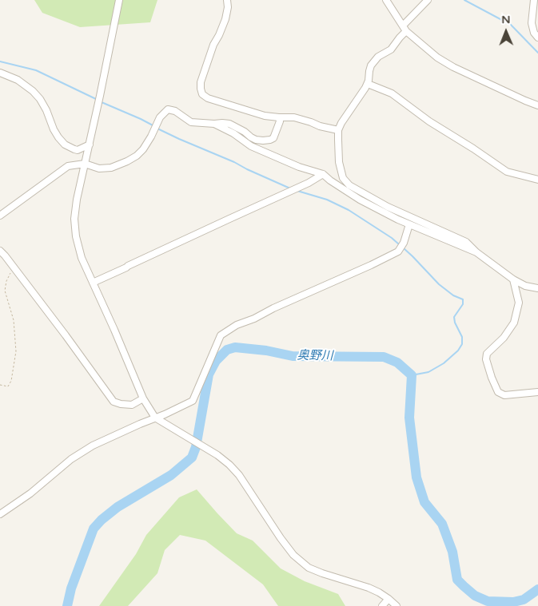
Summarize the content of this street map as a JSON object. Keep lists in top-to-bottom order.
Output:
{
  "water": ["奥野川"],
  "north": "top"
}
